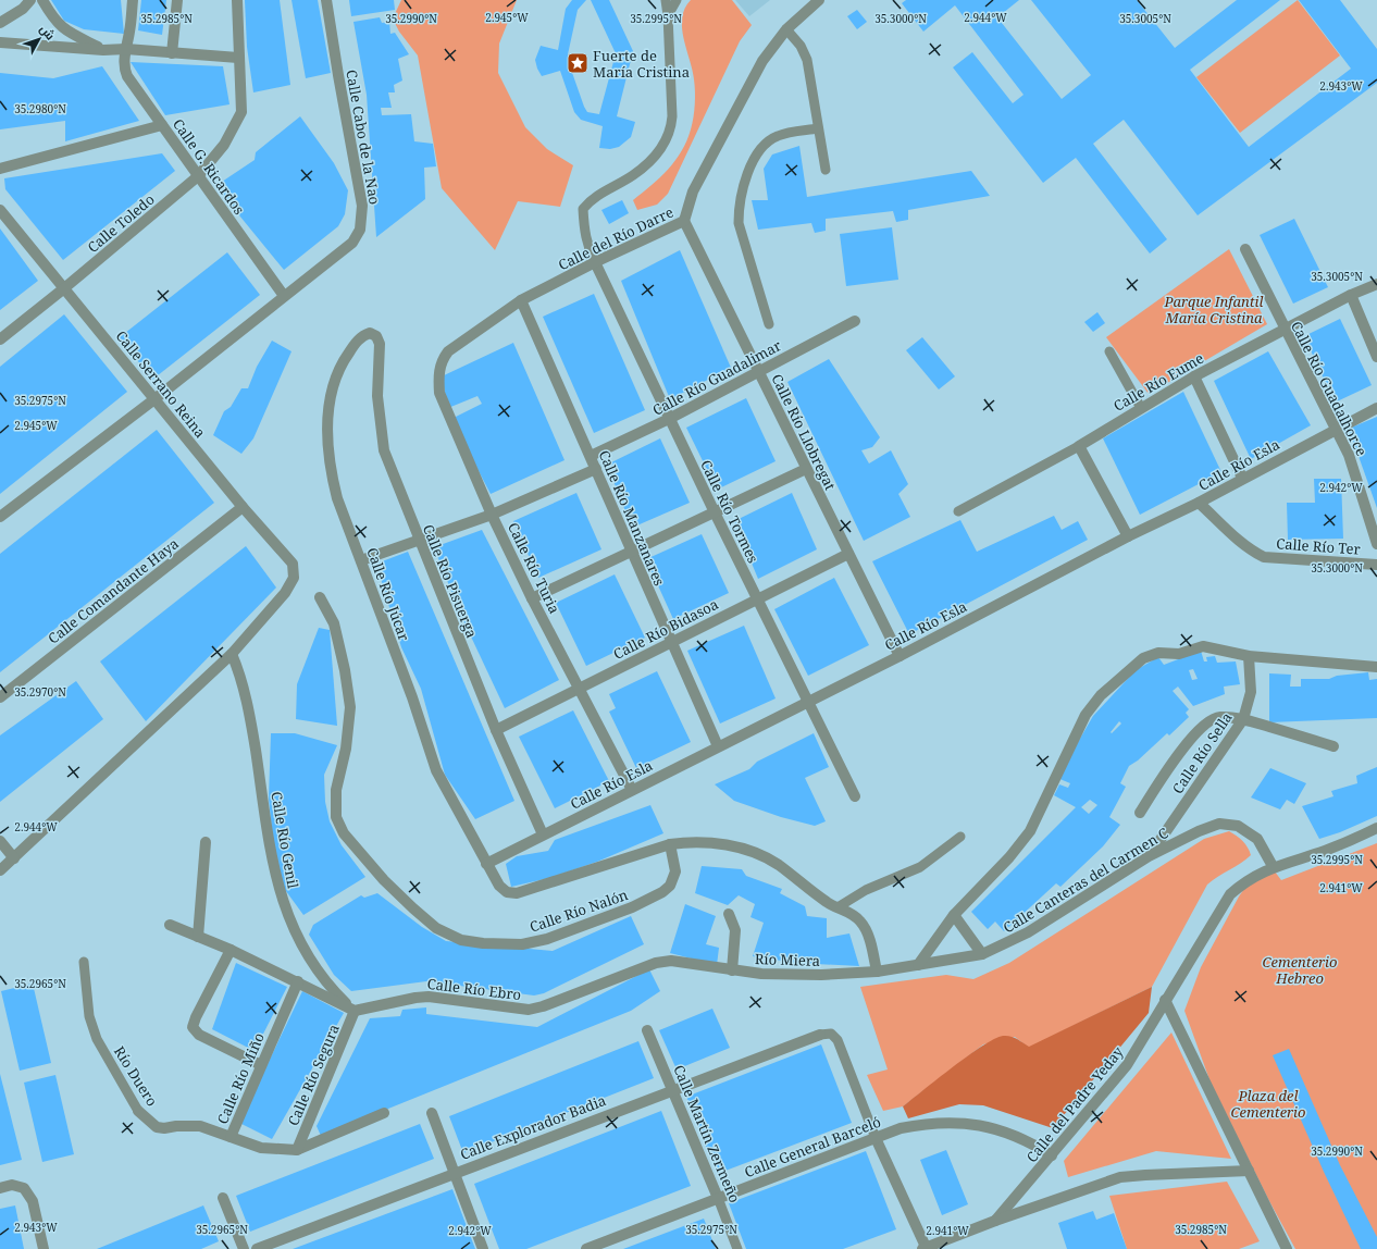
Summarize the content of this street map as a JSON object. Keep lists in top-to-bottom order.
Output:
{
  "streets": {
    "street": [
      "Calle Cabo de la Nao",
      "Calle G. Ricardos",
      "Calle Toledo",
      "Calle del Río Darre",
      "Calle Río Guadalimar",
      "Calle Río Eume",
      "Calle Serrano Reina",
      "Calle Río Guadalhorce",
      "Calle Río Llobregat",
      "Calle Río Esla",
      "Calle Río Tormes",
      "Calle Río Manzanares",
      "Calle Río Ter",
      "Calle Río Turia",
      "Calle Río Pisuerga",
      "Calle Comandante Haya",
      "Calle Río Júcar",
      "Calle Río Bidasoa",
      "Calle Río Sella",
      "Calle Río Genil",
      "Calle Canteras del Carmen C",
      "Calle Río Nalón",
      "Río Miera",
      "Calle Río Ebro",
      "Calle Río Segura",
      "Río Duero",
      "Calle Río Miño",
      "Calle del Padre Yeday",
      "Calle Explorador Badia",
      "Calle Martín Zermeño",
      "Calle General Barceló"
    ]
  },
  "crossings": [
    ["Calle Cabo de la Nao", "Calle G. Ricardos"],
    ["Calle Cabo de la Nao", "Calle Serrano Reina"],
    ["Calle G. Ricardos", "Calle Toledo"],
    ["Calle Toledo", "Calle Serrano Reina"],
    ["Calle del Río Darre", "Calle Río Llobregat"],
    ["Calle del Río Darre", "Calle Río Tormes"],
    ["Calle del Río Darre", "Calle Río Manzanares"],
    ["Calle del Río Darre", "Calle Río Turia"],
    ["Calle Río Guadalimar", "Calle Río Llobregat"],
    ["Calle Río Guadalimar", "Calle Río Tormes"],
    ["Calle Río Guadalimar", "Calle Río Manzanares"],
    ["Calle Río Eume", "Calle Río Guadalhorce"],
    ["Calle Serrano Reina", "Calle Comandante Haya"],
    ["Calle Serrano Reina", "Calle Río Genil"],
    ["Calle Río Guadalhorce", "Calle Río Esla"],
    ["Calle Río Llobregat", "Calle Río Esla"],
    ["Calle Río Llobregat", "Calle Río Bidasoa"],
    ["Calle Río Esla", "Calle Río Tormes"],
    ["Calle Río Esla", "Calle Río Manzanares"],
    ["Calle Río Esla", "Calle Río Ter"],
    ["Calle Río Esla", "Calle Río Turia"],
    ["Calle Río Esla", "Calle Río Pisuerga"],
    ["Calle Río Esla", "Calle Río Júcar"],
    ["Calle Río Tormes", "Calle Río Bidasoa"],
    ["Calle Río Manzanares", "Calle Río Bidasoa"],
    ["Calle Río Turia", "Calle Río Bidasoa"],
    ["Calle Río Pisuerga", "Calle Río Júcar"],
    ["Calle Río Pisuerga", "Calle Río Bidasoa"],
    ["Calle Río Júcar", "Calle Río Nalón"],
    ["Calle Río Júcar", "Río Miera"],
    ["Calle Río Sella", "Calle Canteras del Carmen C"],
    ["Calle Río Genil", "Calle Río Ebro"],
    ["Calle Río Genil", "Calle Río Segura"],
    ["Calle Canteras del Carmen C", "Río Miera"],
    ["Calle Canteras del Carmen C", "Calle del Padre Yeday"],
    ["Río Miera", "Calle Río Ebro"],
    ["Calle Río Ebro", "Calle Río Segura"],
    ["Calle Río Segura", "Río Duero"],
    ["Río Duero", "Calle Río Miño"],
    ["Calle del Padre Yeday", "Calle General Barceló"],
    ["Calle Explorador Badia", "Calle Martín Zermeño"],
    ["Calle Martín Zermeño", "Calle General Barceló"]
  ],
  "parks": ["Parque Infantil María Cristina", "Cementerio Hebreo", "Plaza del Cementerio"],
  "places": {
    "place": ["Fuerte de María Cristina"]
  },
  "north": "top right",
  "coordinates": [
    "2.945°W",
    "2.944°W",
    "35.2985°N",
    "35.2990°N",
    "35.2995°N",
    "35.3000°N",
    "35.3005°N",
    "2.943°W",
    "35.2980°N",
    "35.2975°N",
    "2.942°W",
    "35.2970°N",
    "2.941°W",
    "35.2965°N"
  ]
}
